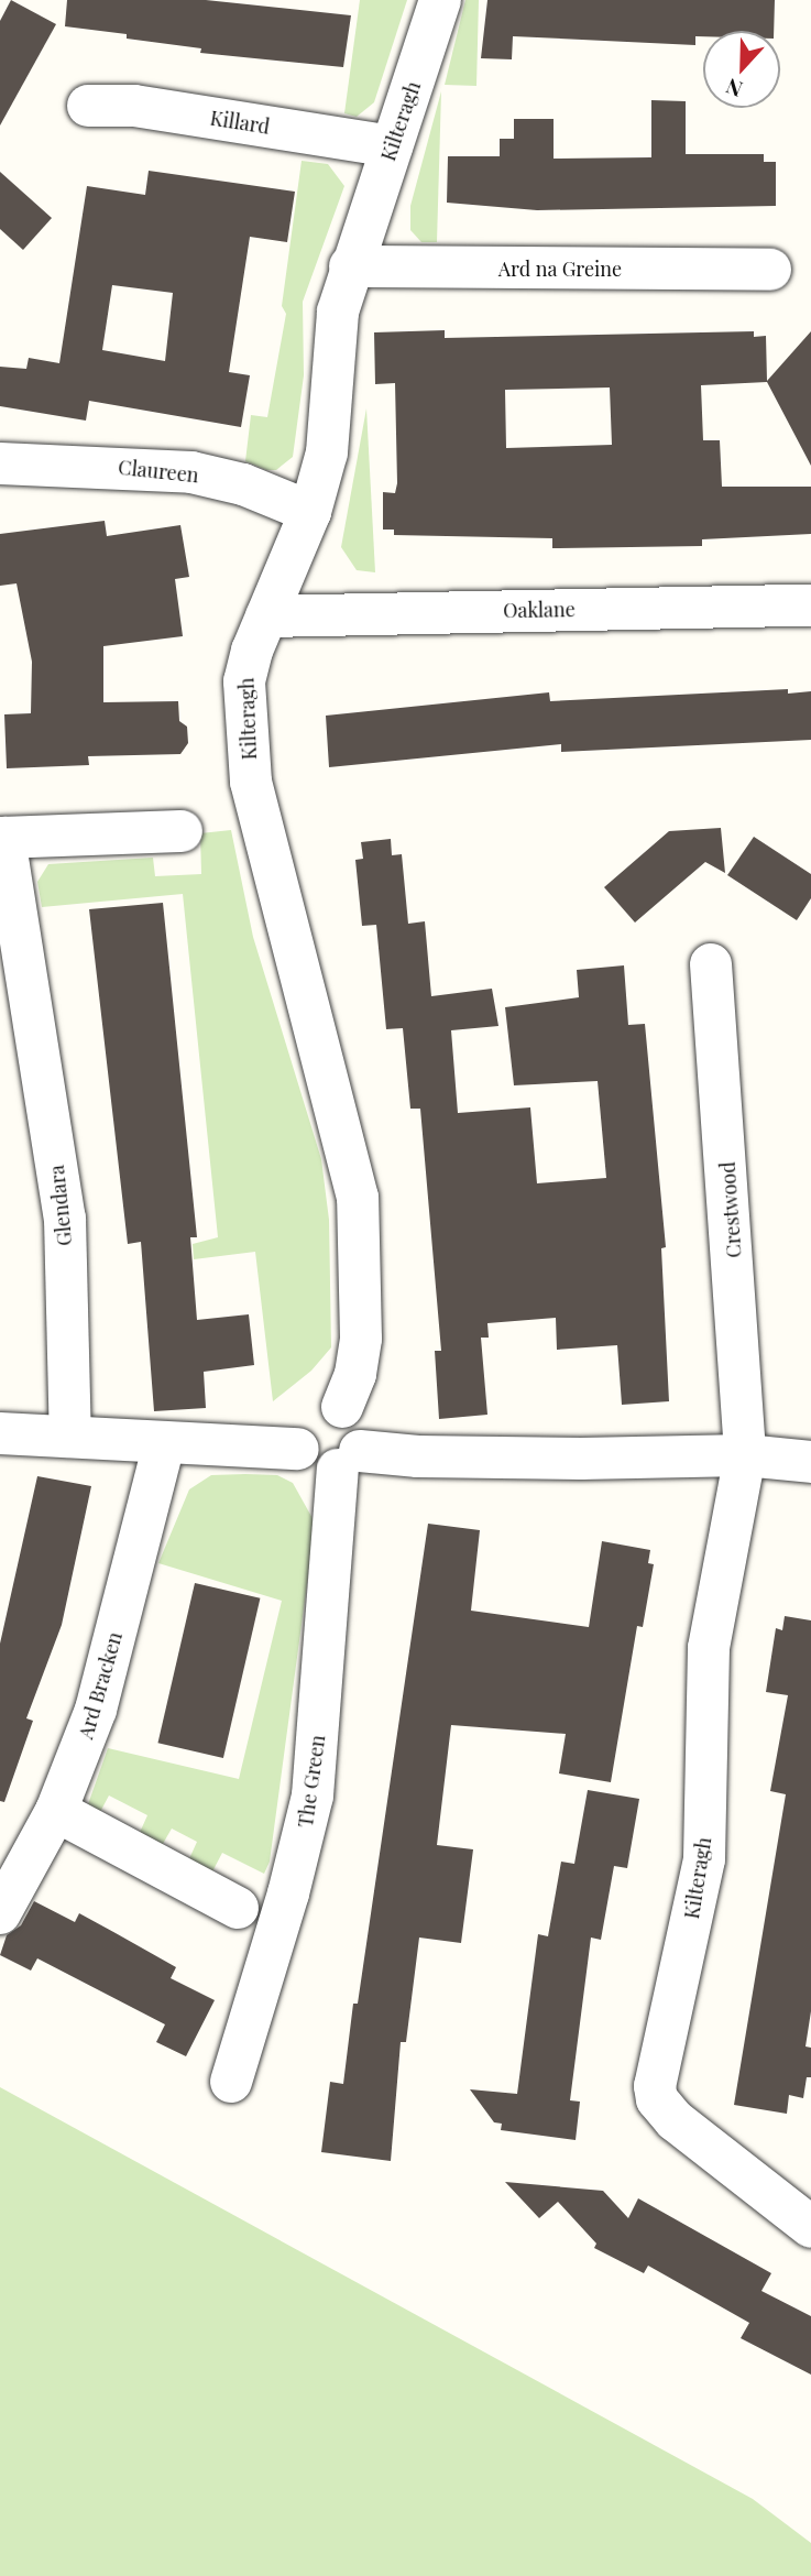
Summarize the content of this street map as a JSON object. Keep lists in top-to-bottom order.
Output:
{
  "streets": {
    "street": [
      "Kilteragh",
      "Killard",
      "Ard na Greine",
      "Claureen",
      "Oaklane",
      "Glendara",
      "Crestwood",
      "Ard Bracken",
      "The Green"
    ]
  },
  "crossings": [
    ["Kilteragh", "Killard"],
    ["Kilteragh", "Ard na Greine"],
    ["Kilteragh", "Claureen"],
    ["Kilteragh", "Oaklane"],
    ["Kilteragh", "Crestwood"],
    ["Kilteragh", "The Green"]
  ],
  "north": "bottom"
}
